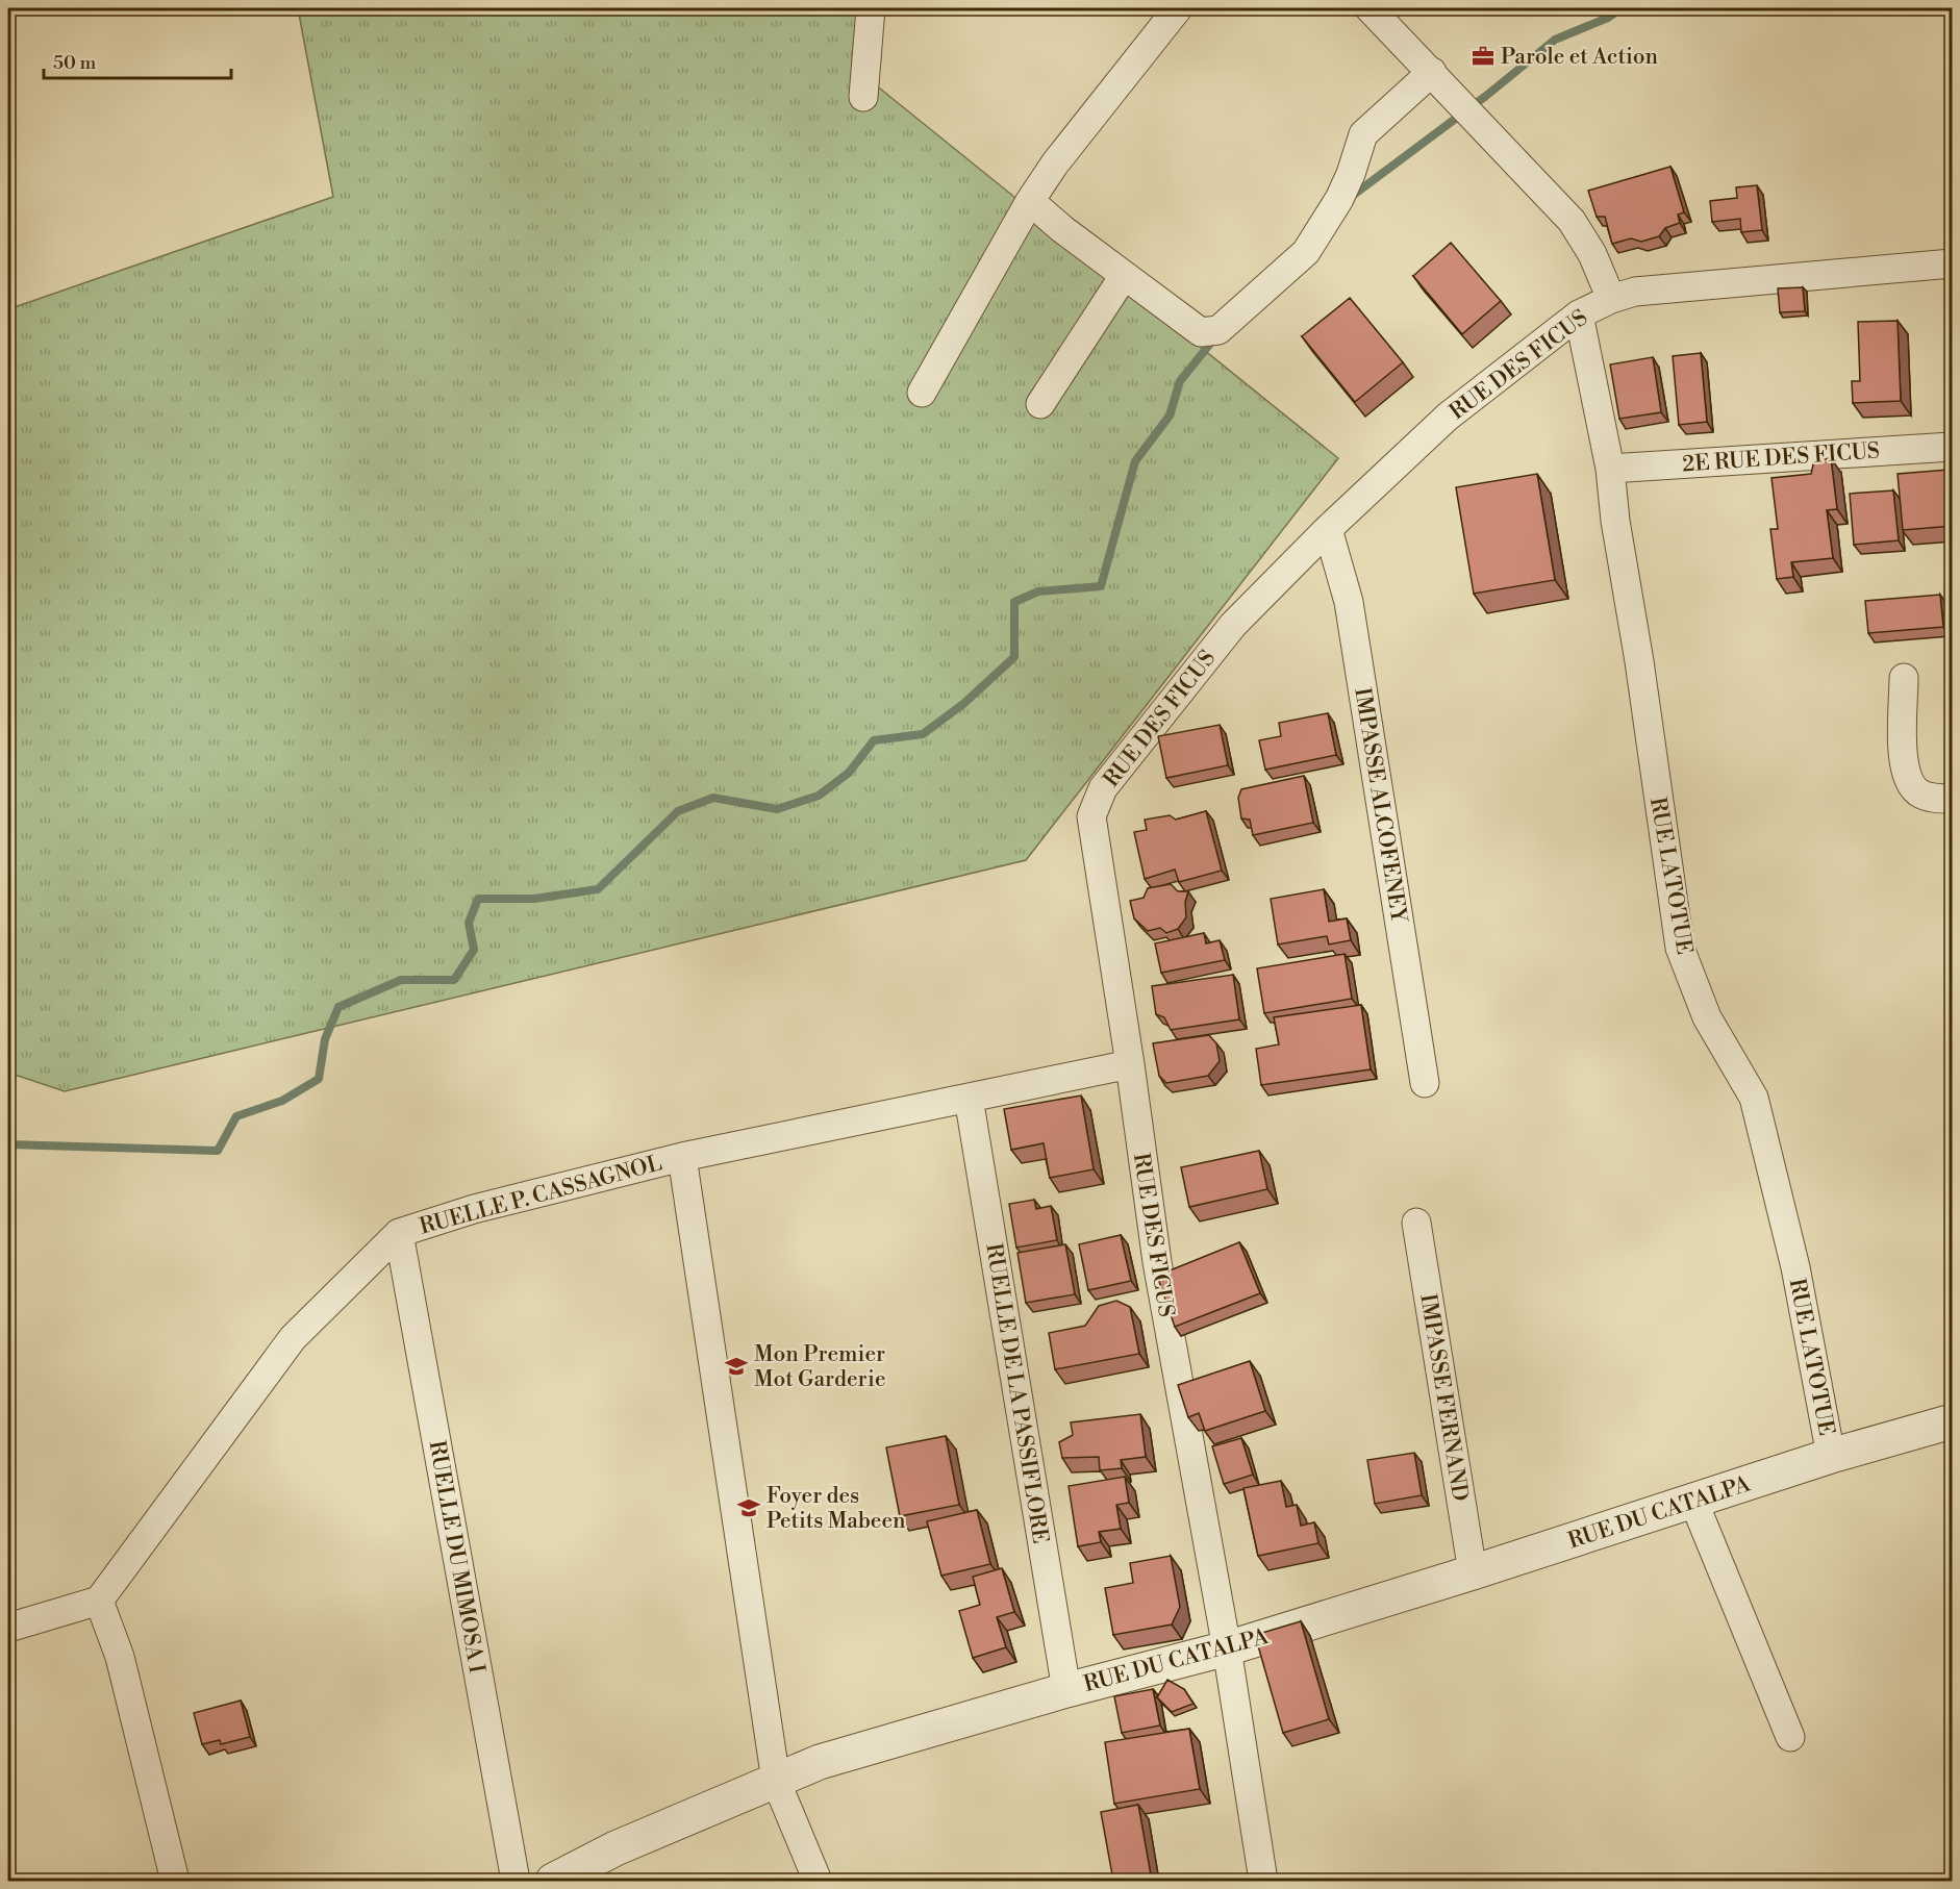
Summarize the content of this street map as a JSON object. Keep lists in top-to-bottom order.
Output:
{
  "streets": {
    "street": [
      "RUE DES FICUS",
      "2E RUE DES FICUS",
      "IMPASSE ALCOFENEY",
      "RUE LATOTUE",
      "RUELLE P. CASSAGNOL",
      "RUELLE DE LA PASSIFLORE",
      "IMPASSE FERNAND",
      "RUE DU CATALPA",
      "RUELLE DU MIMOSA I"
    ]
  },
  "crossings": [
    ["RUE DES FICUS", "IMPASSE ALCOFENEY"],
    ["RUE DES FICUS", "RUE LATOTUE"],
    ["RUE DES FICUS", "RUELLE P. CASSAGNOL"],
    ["RUE DES FICUS", "RUE DU CATALPA"],
    ["2E RUE DES FICUS", "RUE LATOTUE"],
    ["RUE LATOTUE", "RUE DU CATALPA"],
    ["RUELLE P. CASSAGNOL", "RUELLE DE LA PASSIFLORE"],
    ["RUELLE P. CASSAGNOL", "RUELLE DU MIMOSA I"],
    ["RUELLE DE LA PASSIFLORE", "RUE DU CATALPA"],
    ["IMPASSE FERNAND", "RUE DU CATALPA"]
  ],
  "places": {
    "office": ["Parole et Action"],
    "school or university": ["Mon Premier Mot Garderie", "Foyer des Petits Mabeen"]
  },
  "scale_bar": "50 m"
}
